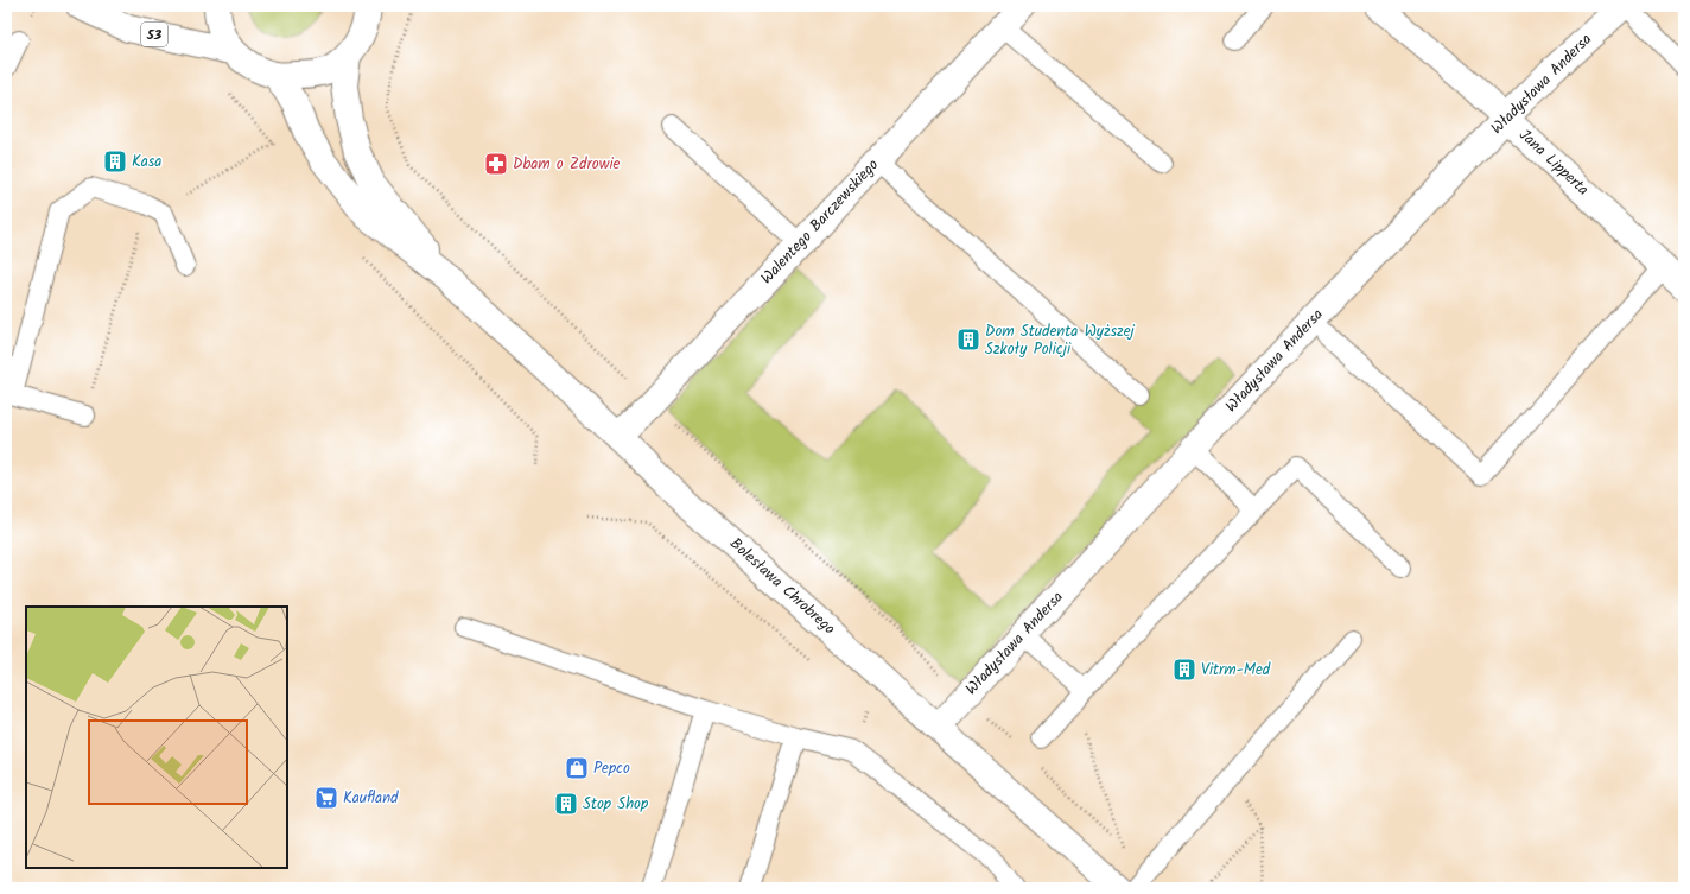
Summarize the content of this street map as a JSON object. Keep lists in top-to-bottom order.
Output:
{
  "streets": {
    "street": [
      "53",
      "Władysława Andersa",
      "Jana Lipperta",
      "Walentego Barczewskiego",
      "Bolesława Chrobrego"
    ]
  },
  "crossings": [
    ["53", "Bolesława Chrobrego"],
    ["Władysława Andersa", "Jana Lipperta"],
    ["Władysława Andersa", "Bolesława Chrobrego"],
    ["Walentego Barczewskiego", "Bolesława Chrobrego"]
  ],
  "places": {
    "building": [
      "Kasa",
      "Dom Studenta Wyższej Szkoły Policji",
      "Vitrm-Med",
      "Stop Shop"
    ],
    "pharmacy": ["Dbam o Zdrowie"],
    "shop": ["Pepco"],
    "supermarket": ["Kaufland"]
  }
}
